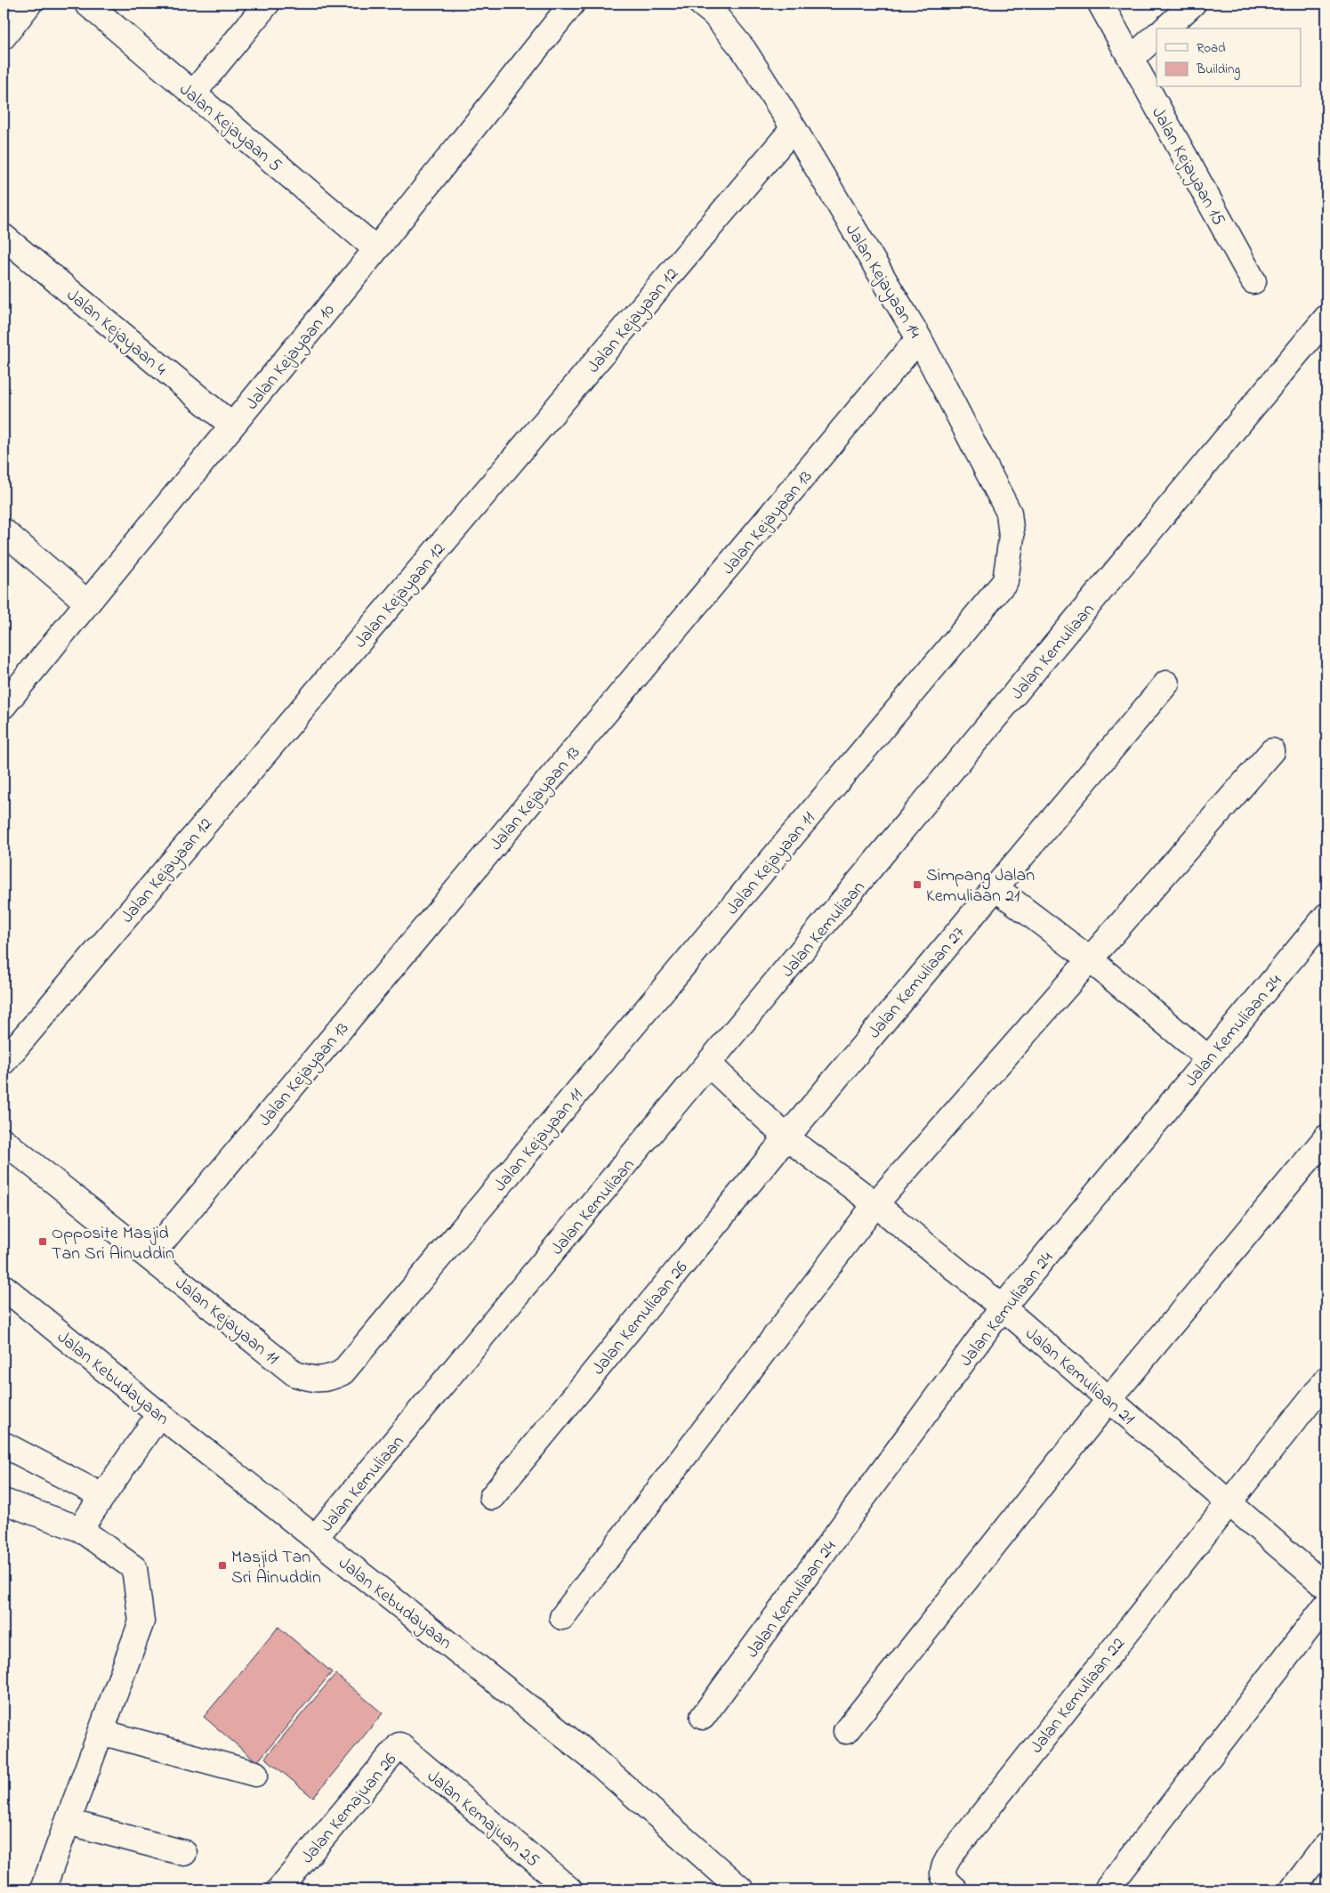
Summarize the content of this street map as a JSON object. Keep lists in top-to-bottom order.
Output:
{
  "streets": {
    "street": [
      "Jalan Kejayaan 5",
      "Jalan Kejayaan 15",
      "Jalan Kejayaan 14",
      "Jalan Kejayaan 12",
      "Jalan Kejayaan 4",
      "Jalan Kejayaan 10",
      "Jalan Kejayaan 13",
      "Jalan Kemuliaan",
      "Jalan Kejayaan 11",
      "Jalan Kemuliaan 27",
      "Jalan Kemuliaan 24",
      "Jalan Kemuliaan 26",
      "Jalan Kemuliaan 21",
      "Jalan Kebudayaan",
      "Jalan Kemuliaan 22",
      "Jalan Kemajuan 26",
      "Jalan Kemajuan 25"
    ]
  },
  "crossings": [
    ["Jalan Kejayaan 5", "Jalan Kejayaan 10"],
    ["Jalan Kejayaan 14", "Jalan Kejayaan 12"],
    ["Jalan Kejayaan 14", "Jalan Kejayaan 13"],
    ["Jalan Kejayaan 14", "Jalan Kejayaan 11"],
    ["Jalan Kejayaan 4", "Jalan Kejayaan 10"],
    ["Jalan Kejayaan 13", "Jalan Kejayaan 11"],
    ["Jalan Kemuliaan", "Jalan Kemuliaan 21"],
    ["Jalan Kemuliaan", "Jalan Kebudayaan"],
    ["Jalan Kemuliaan 27", "Jalan Kemuliaan 26"],
    ["Jalan Kemuliaan 27", "Jalan Kemuliaan 21"],
    ["Jalan Kemuliaan 24", "Jalan Kemuliaan 21"],
    ["Jalan Kemuliaan 26", "Jalan Kemuliaan 21"],
    ["Jalan Kemuliaan 21", "Jalan Kemuliaan 22"],
    ["Jalan Kemajuan 26", "Jalan Kemajuan 25"]
  ],
  "places": {
    "transit": ["Simpang Jalan Kemuliaan 21", "Opposite Masjid Tan Sri Ainuddin", "Masjid Tan Sri Ainuddin"]
  },
  "legend": ["Road", "Building"]
}
